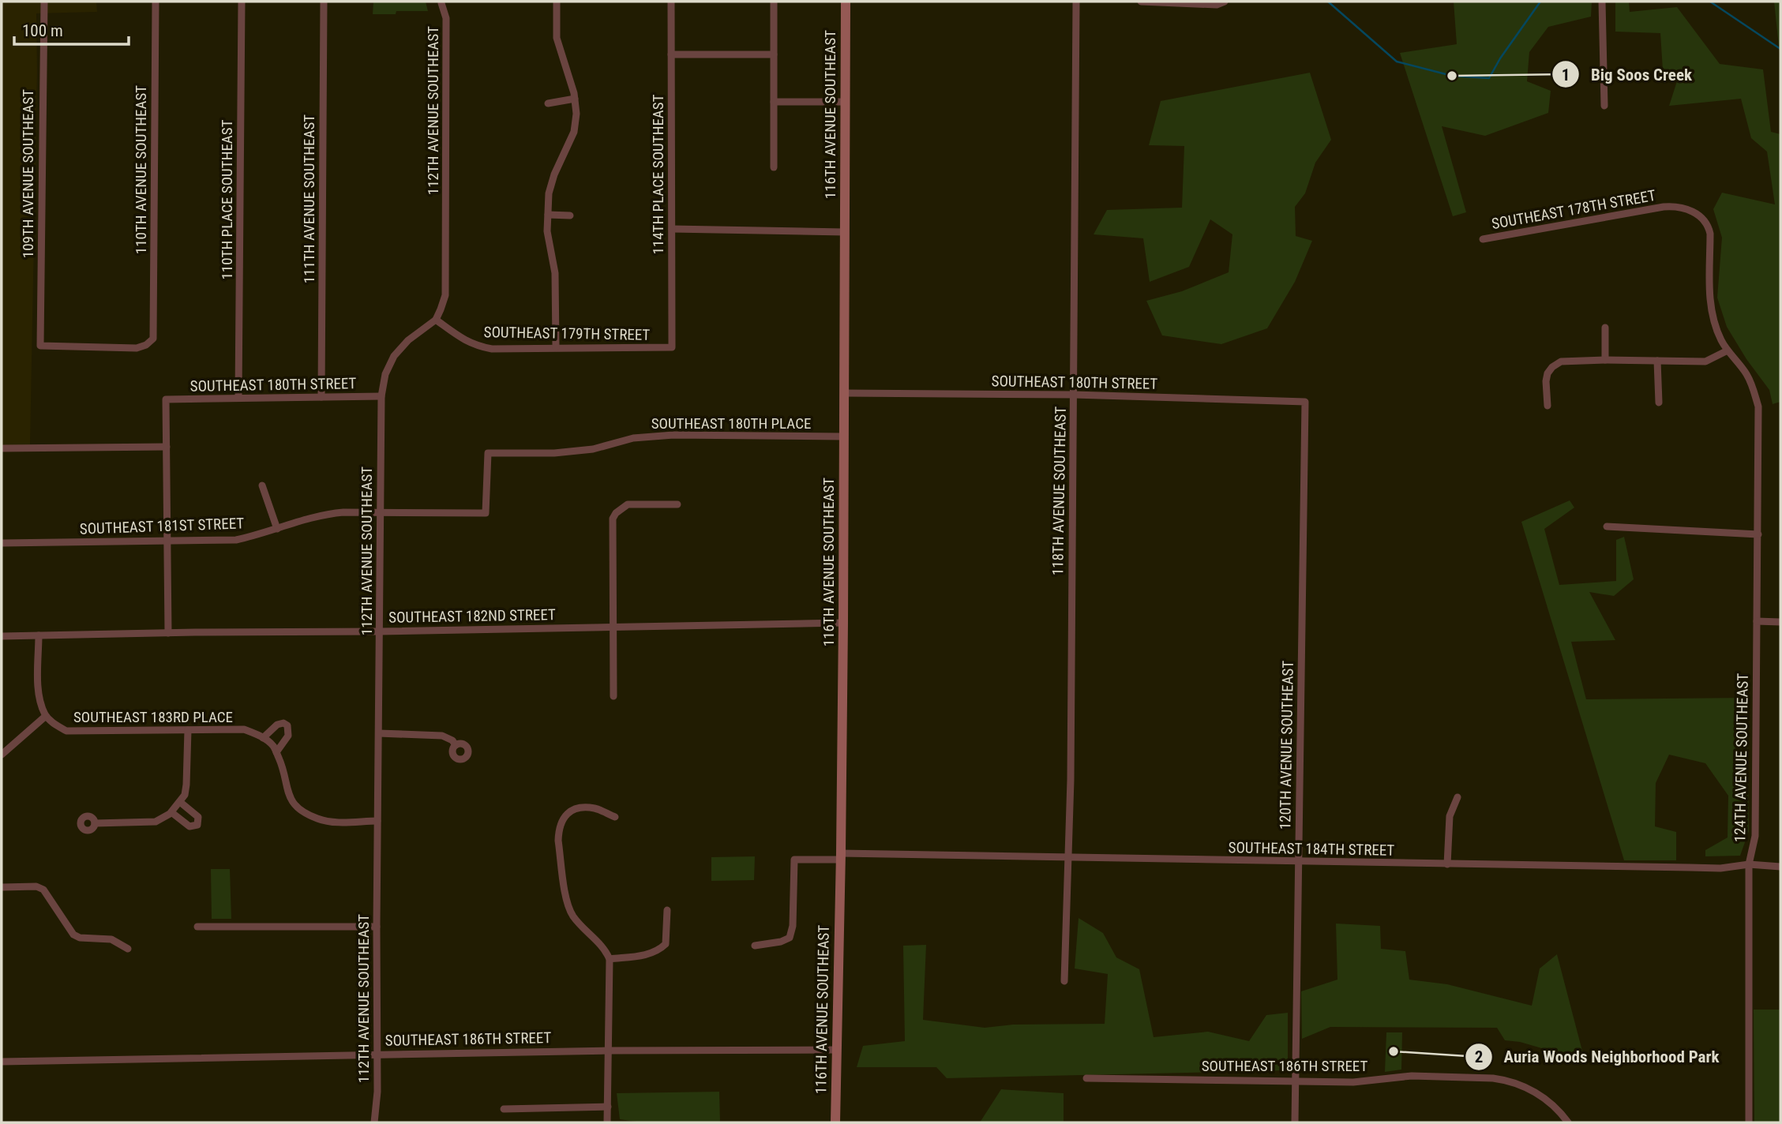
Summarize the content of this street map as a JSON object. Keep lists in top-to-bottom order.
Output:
{
  "streets": {
    "street": [
      "112TH AVENUE SOUTHEAST",
      "116TH AVENUE SOUTHEAST",
      "110TH AVENUE SOUTHEAST",
      "109TH AVENUE SOUTHEAST",
      "114TH PLACE SOUTHEAST",
      "111TH AVENUE SOUTHEAST",
      "110TH PLACE SOUTHEAST",
      "SOUTHEAST 178TH STREET",
      "SOUTHEAST 179TH STREET",
      "SOUTHEAST 180TH STREET",
      "SOUTHEAST 180TH PLACE",
      "118TH AVENUE SOUTHEAST",
      "SOUTHEAST 181ST STREET",
      "SOUTHEAST 182ND STREET",
      "SOUTHEAST 183RD PLACE",
      "120TH AVENUE SOUTHEAST",
      "124TH AVENUE SOUTHEAST",
      "SOUTHEAST 184TH STREET",
      "SOUTHEAST 186TH STREET"
    ]
  },
  "crossings": [
    ["112TH AVENUE SOUTHEAST", "SOUTHEAST 179TH STREET"],
    ["112TH AVENUE SOUTHEAST", "SOUTHEAST 180TH STREET"],
    ["112TH AVENUE SOUTHEAST", "SOUTHEAST 181ST STREET"],
    ["112TH AVENUE SOUTHEAST", "SOUTHEAST 182ND STREET"],
    ["112TH AVENUE SOUTHEAST", "SOUTHEAST 183RD PLACE"],
    ["112TH AVENUE SOUTHEAST", "SOUTHEAST 186TH STREET"],
    ["116TH AVENUE SOUTHEAST", "SOUTHEAST 180TH STREET"],
    ["116TH AVENUE SOUTHEAST", "SOUTHEAST 180TH PLACE"],
    ["116TH AVENUE SOUTHEAST", "SOUTHEAST 182ND STREET"],
    ["116TH AVENUE SOUTHEAST", "SOUTHEAST 184TH STREET"],
    ["116TH AVENUE SOUTHEAST", "SOUTHEAST 186TH STREET"],
    ["110TH AVENUE SOUTHEAST", "109TH AVENUE SOUTHEAST"],
    ["114TH PLACE SOUTHEAST", "SOUTHEAST 179TH STREET"],
    ["111TH AVENUE SOUTHEAST", "SOUTHEAST 180TH STREET"],
    ["110TH PLACE SOUTHEAST", "SOUTHEAST 180TH STREET"],
    ["SOUTHEAST 178TH STREET", "124TH AVENUE SOUTHEAST"],
    ["SOUTHEAST 180TH STREET", "118TH AVENUE SOUTHEAST"],
    ["SOUTHEAST 180TH STREET", "120TH AVENUE SOUTHEAST"],
    ["SOUTHEAST 180TH PLACE", "SOUTHEAST 181ST STREET"],
    ["118TH AVENUE SOUTHEAST", "SOUTHEAST 184TH STREET"],
    ["120TH AVENUE SOUTHEAST", "SOUTHEAST 184TH STREET"],
    ["120TH AVENUE SOUTHEAST", "SOUTHEAST 186TH STREET"],
    ["124TH AVENUE SOUTHEAST", "SOUTHEAST 184TH STREET"]
  ],
  "places": ["Big Soos Creek", "Auria Woods Neighborhood Park"],
  "scale_bar": "100 m"
}
